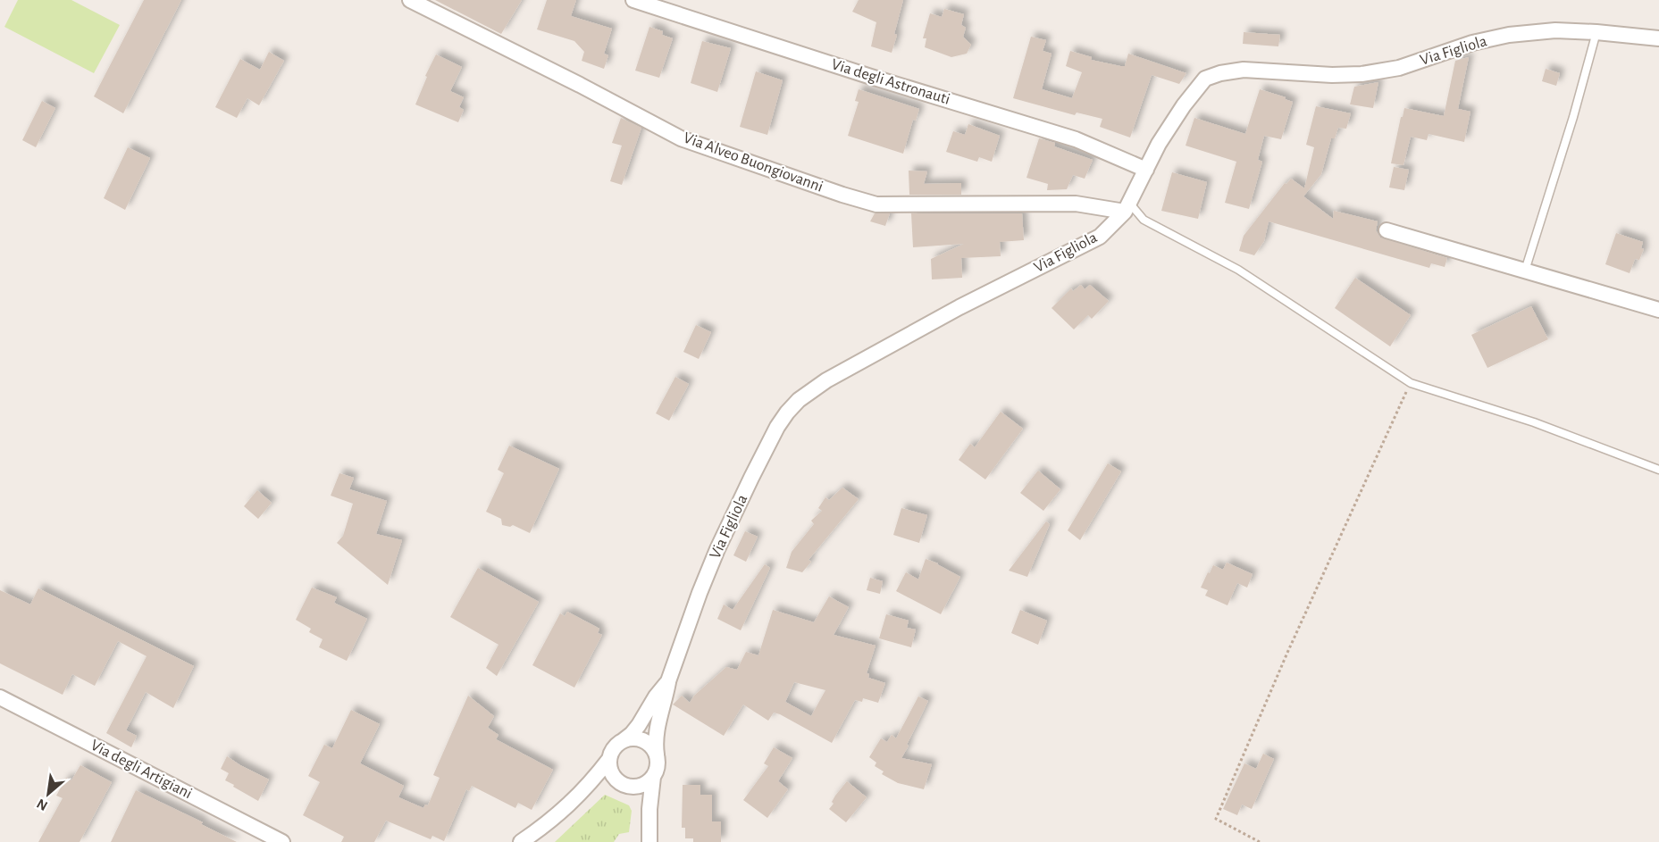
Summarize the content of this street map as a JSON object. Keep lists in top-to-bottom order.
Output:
{
  "streets": {
    "street": [
      "Via Figliola",
      "Via degli Astronauti",
      "Via Alveo Buongiovanni",
      "Via degli Artigiani"
    ]
  },
  "crossings": [
    ["Via Figliola", "Via degli Astronauti"],
    ["Via Figliola", "Via Alveo Buongiovanni"]
  ],
  "north": "bottom left"
}
